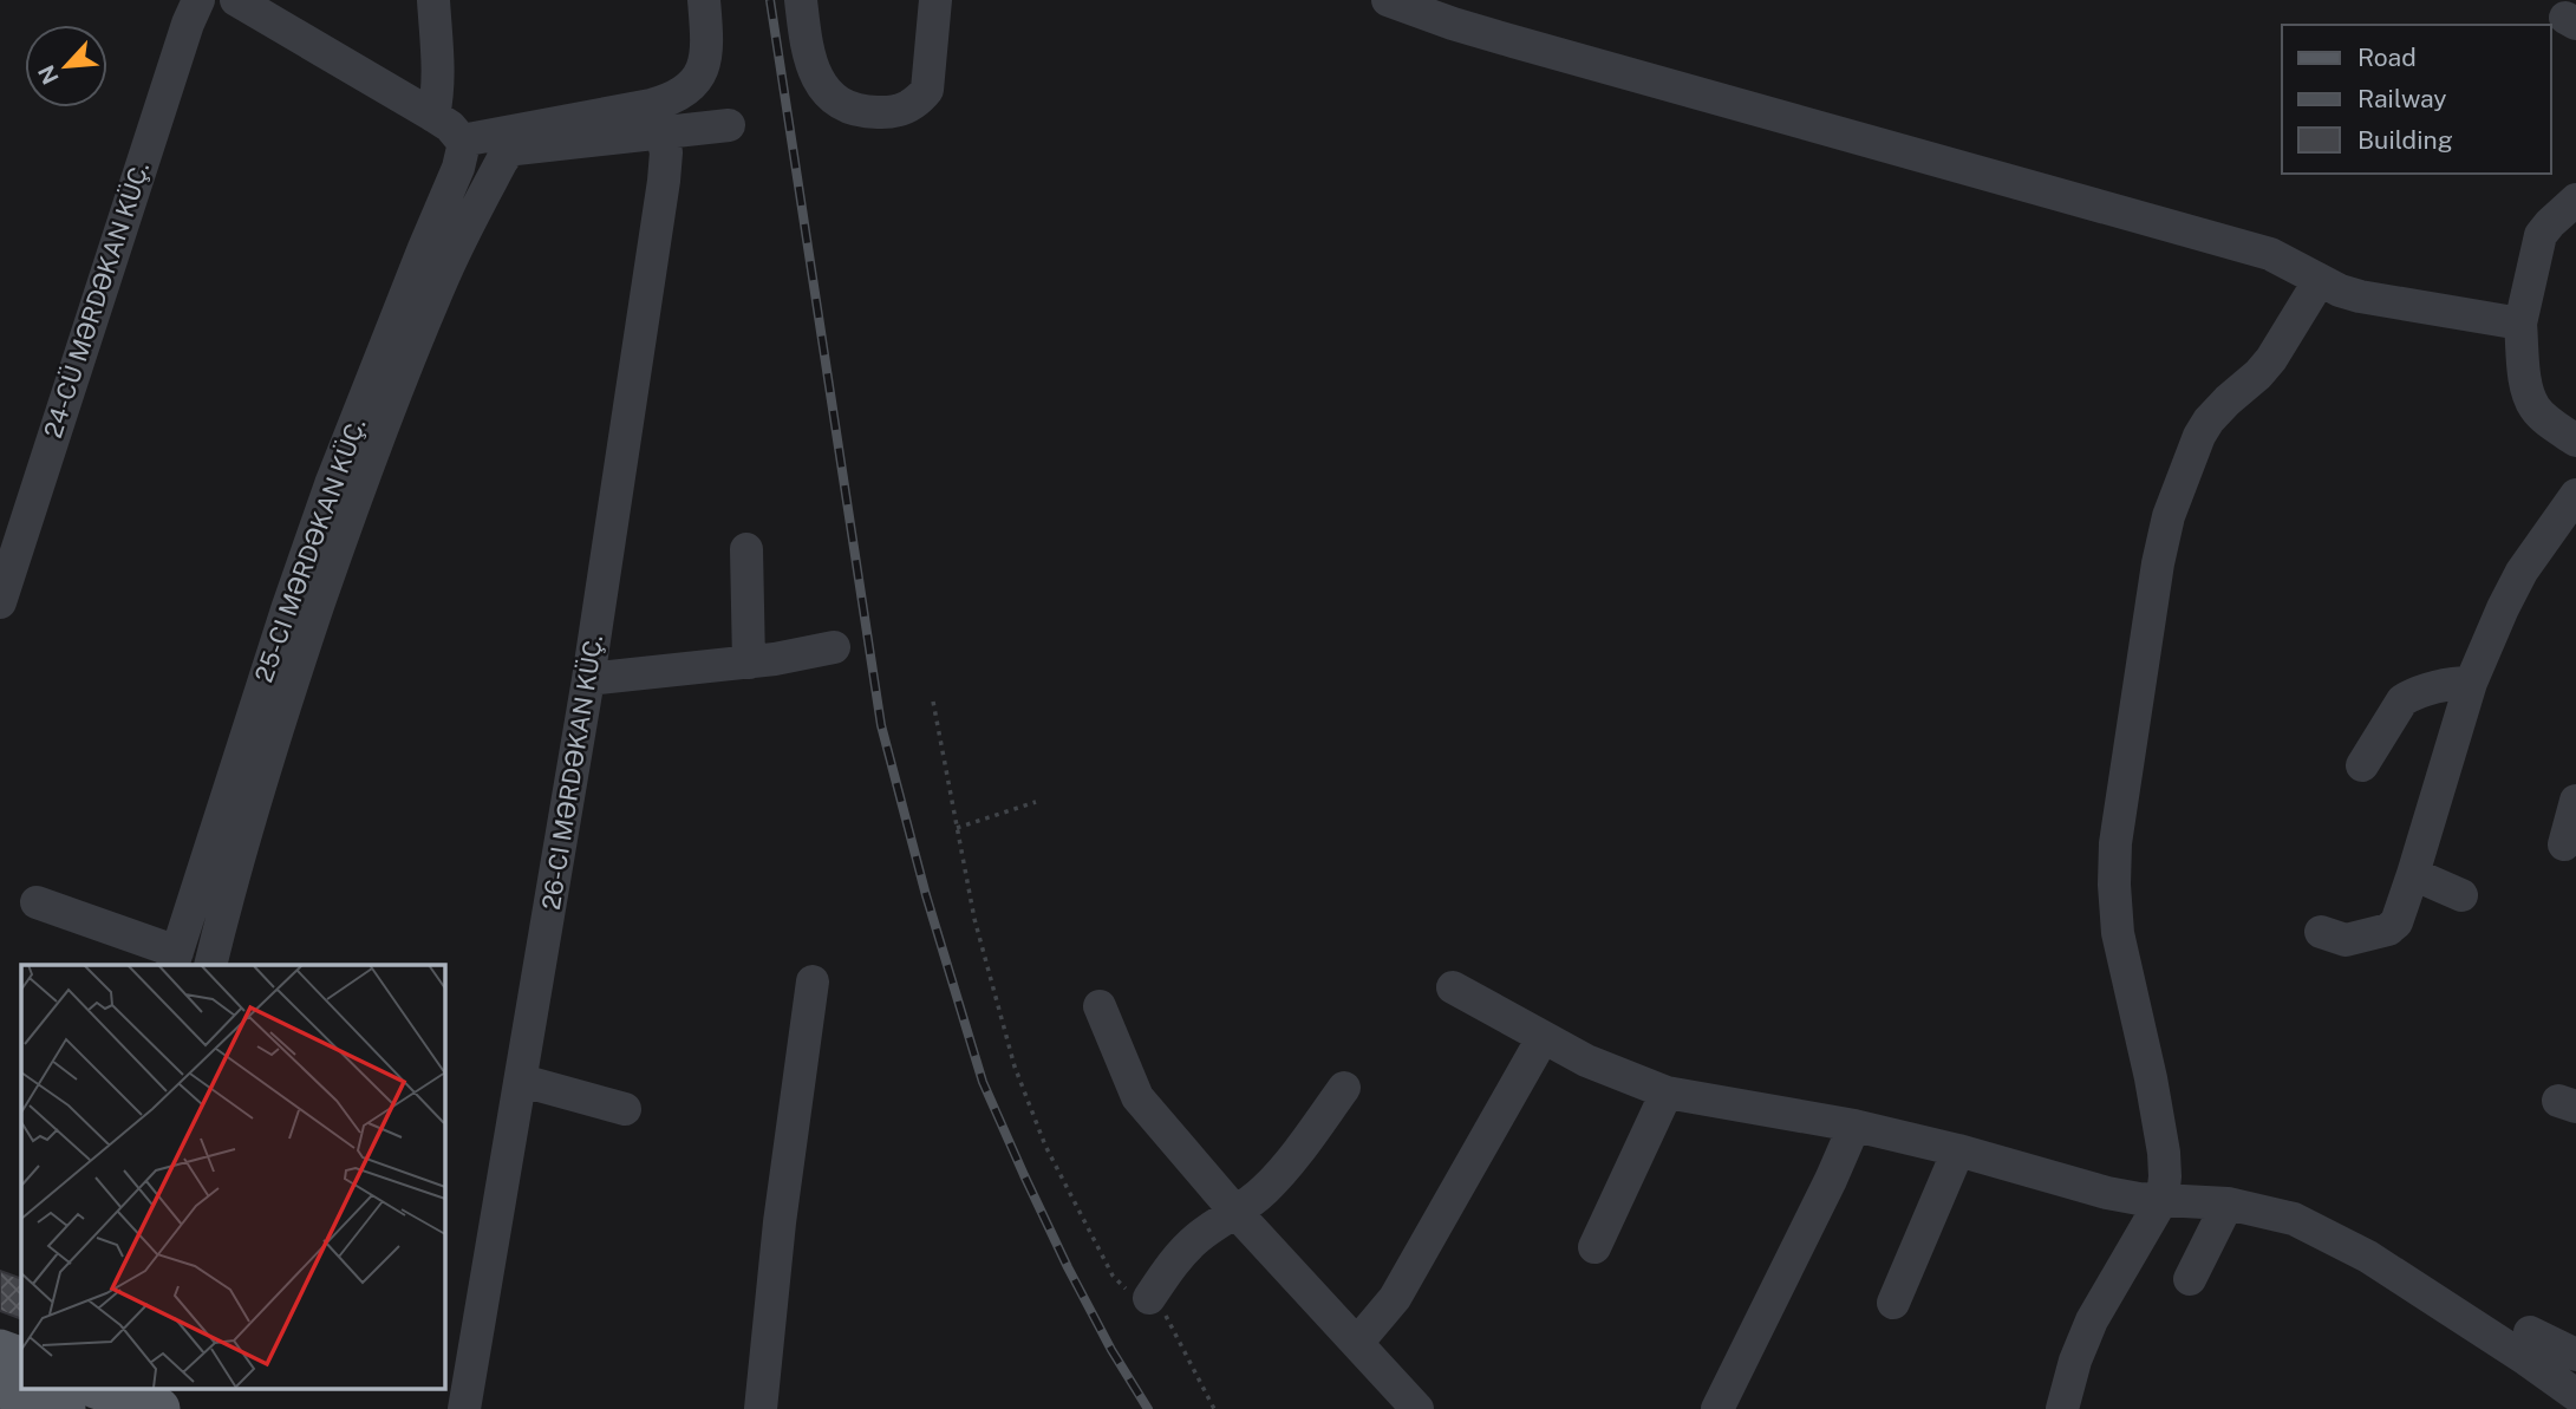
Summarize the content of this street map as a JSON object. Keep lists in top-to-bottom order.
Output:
{
  "streets": {
    "street": ["24-CÜ MƏRDƏKAN KÜÇ.", "25-CI MƏRDƏKAN KÜÇ."]
  },
  "legend": ["Road", "Railway", "Building"],
  "north": "bottom left"
}
